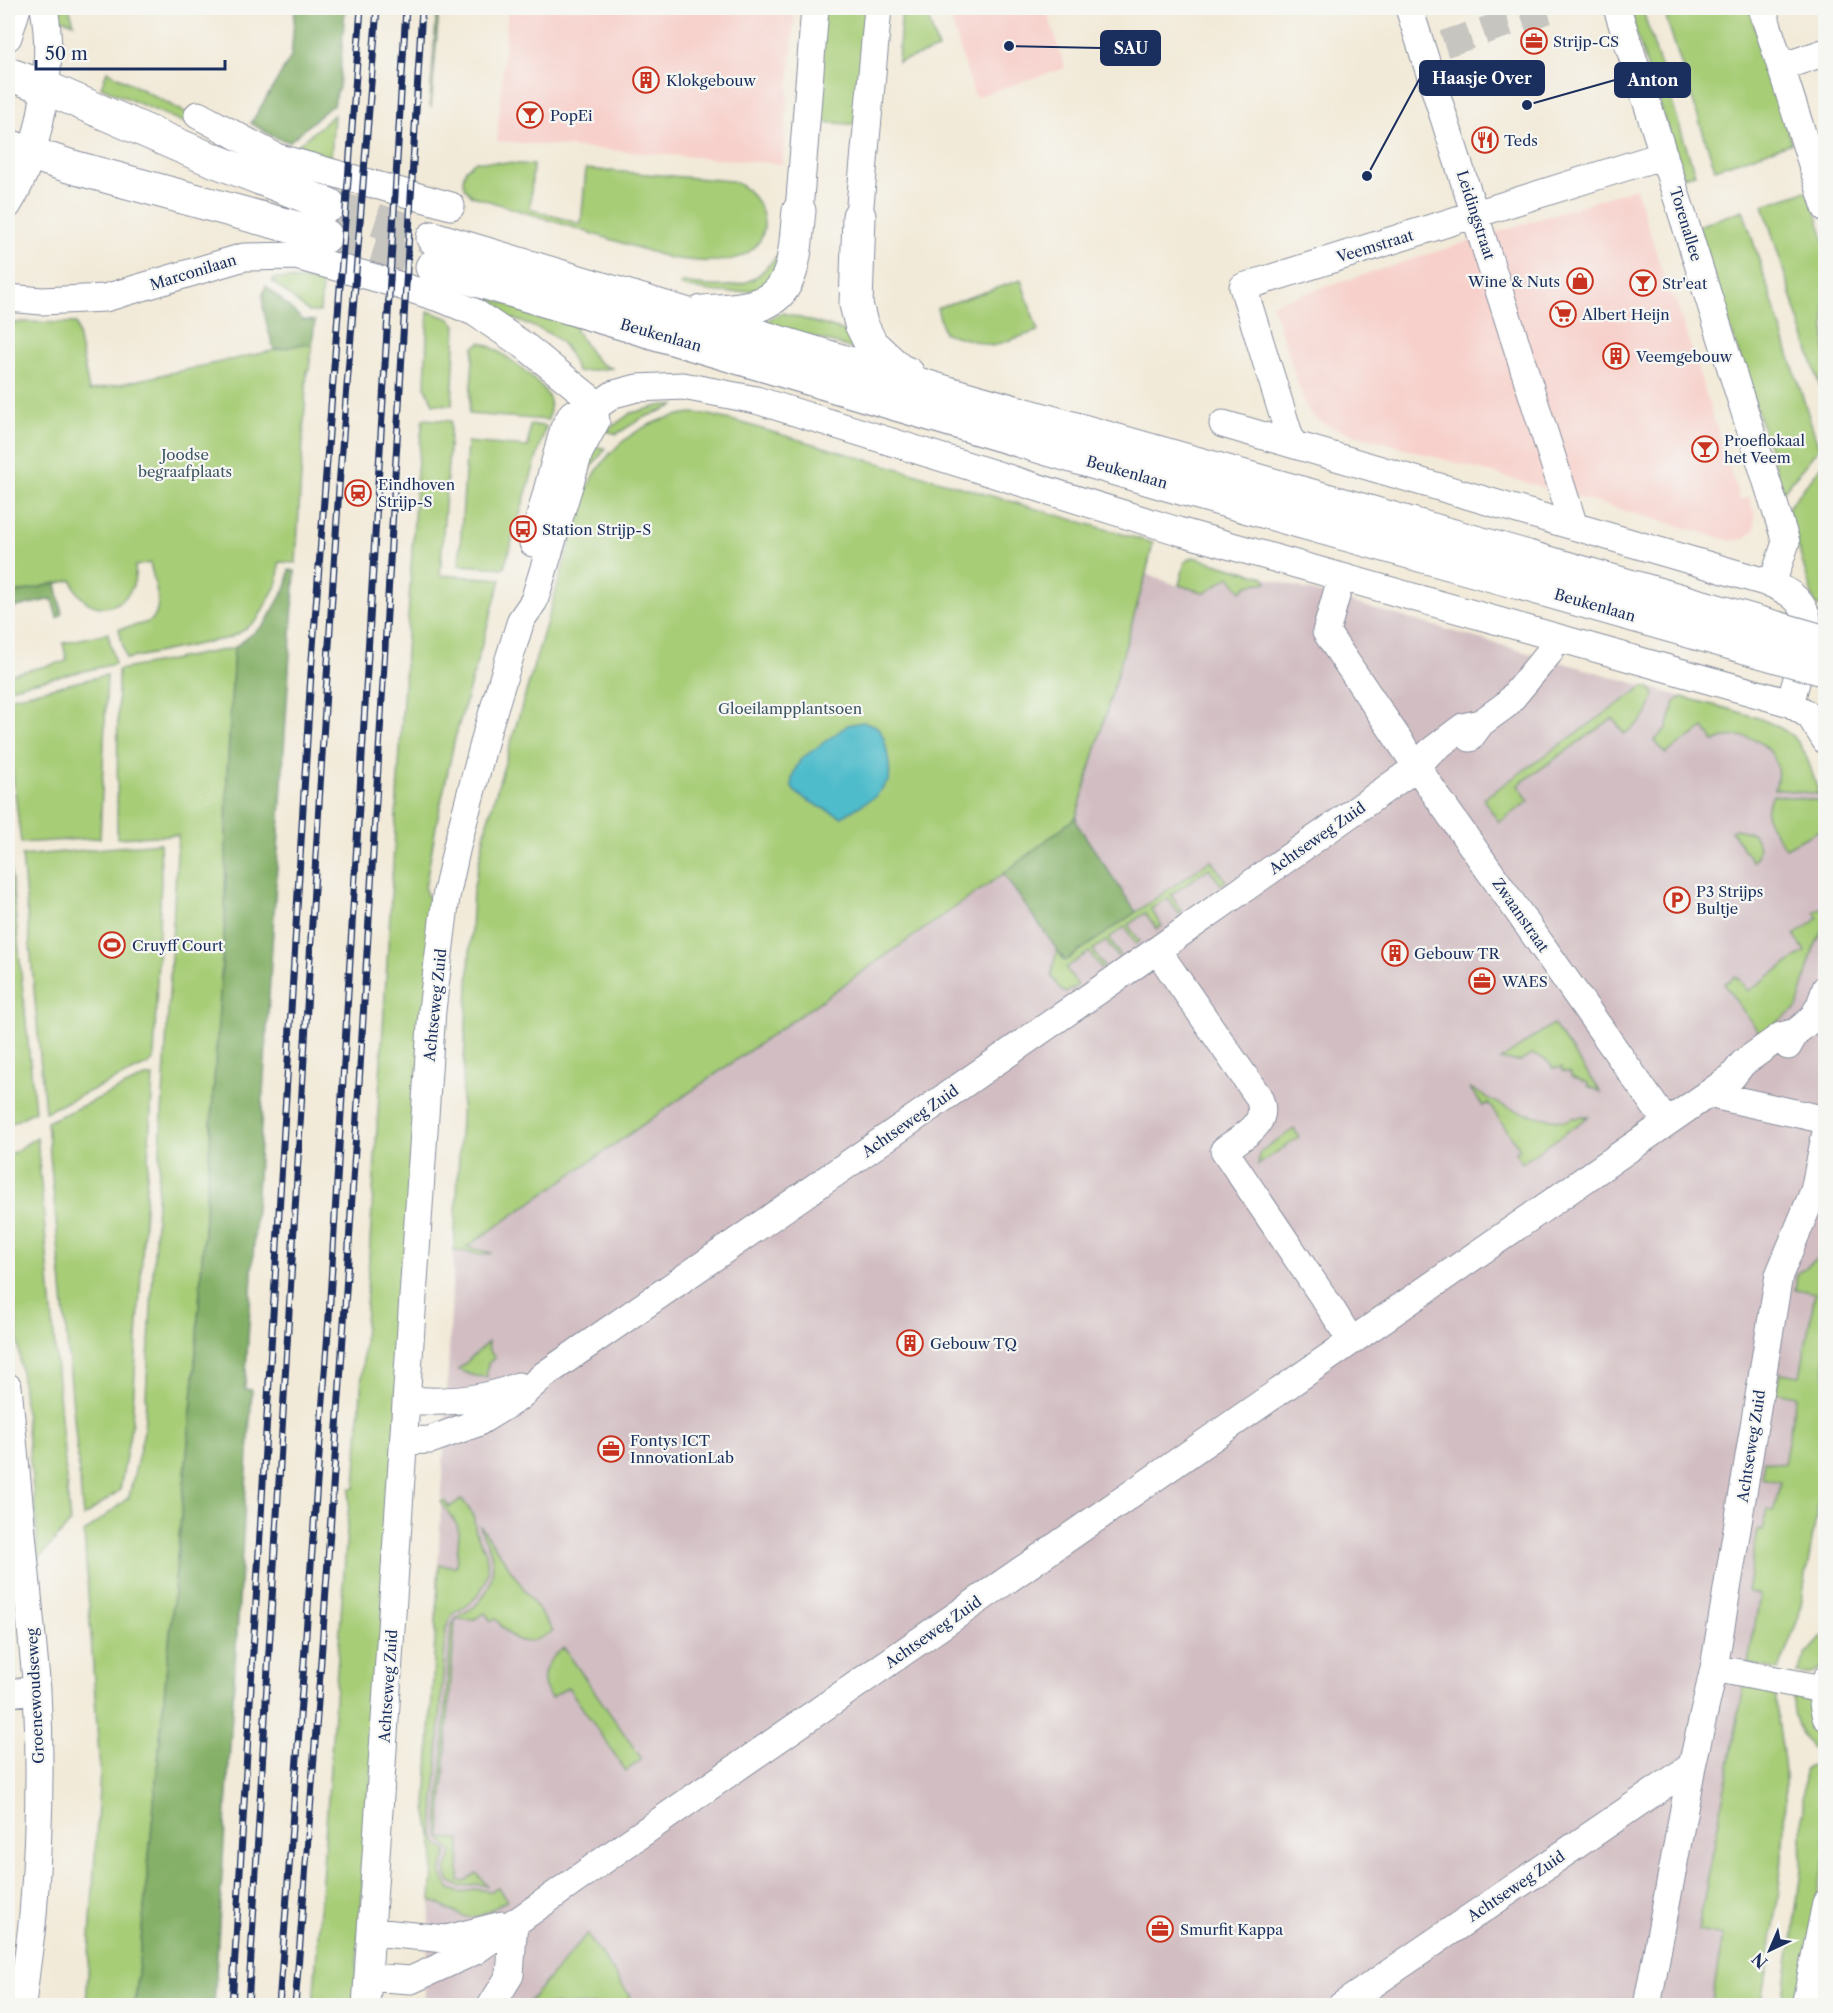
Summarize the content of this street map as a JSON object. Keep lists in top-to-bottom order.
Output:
{
  "streets": {
    "main road": ["Beukenlaan"],
    "street": [
      "Leidingstraat",
      "Torenallee",
      "Veemstraat",
      "Marconilaan",
      "Achtseweg Zuid",
      "Zwaanstraat",
      "Groenewoudseweg"
    ]
  },
  "crossings": [
    ["Leidingstraat", "Veemstraat"],
    ["Torenallee", "Veemstraat"],
    ["Marconilaan", "Achtseweg Zuid"],
    ["Achtseweg Zuid", "Zwaanstraat"]
  ],
  "parks": ["Joodse begraafplaats", "Gloeilampplantsoen"],
  "places": {
    "office": [
      "Strijp-CS",
      "WAES",
      "Fontys ICT InnovationLab",
      "Smurfit Kappa"
    ],
    "other": ["SAU", "Anton", "Haasje Over"],
    "building": [
      "Klokgebouw",
      "Veemgebouw",
      "Gebouw TR",
      "Gebouw TQ"
    ],
    "bar": ["PopEi", "Str'eat", "Proeflokaal het Veem"],
    "restaurant": ["Teds"],
    "shop": ["Wine & Nuts"],
    "supermarket": ["Albert Heijn"],
    "station": ["Eindhoven Strijp-S"],
    "bus stop": ["Station Strijp-S"],
    "parking": ["P3 Strijps Bultje"],
    "sports": ["Cruyff Court"]
  },
  "scale_bar": "50 m",
  "north": "bottom left"
}
